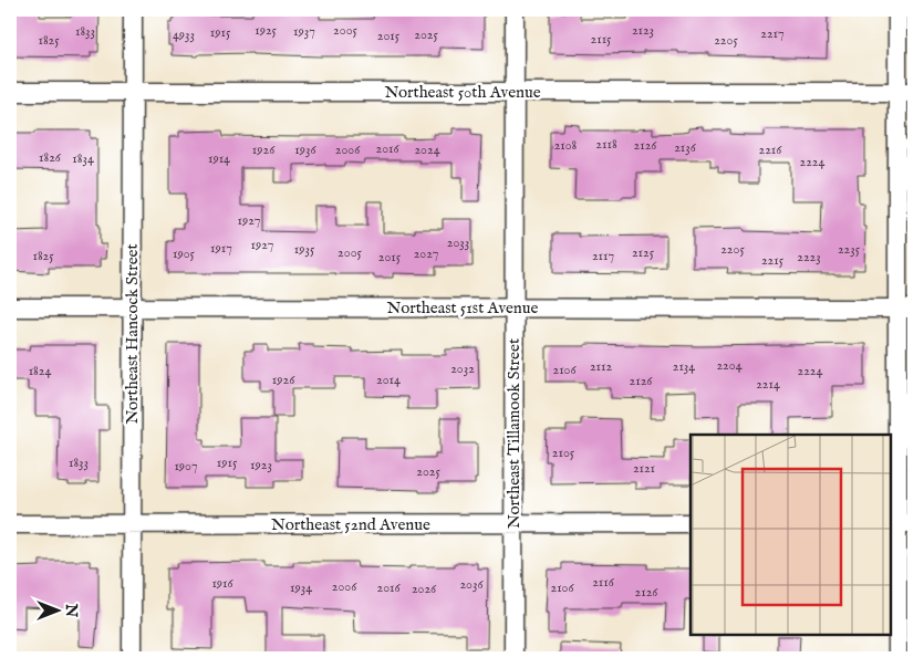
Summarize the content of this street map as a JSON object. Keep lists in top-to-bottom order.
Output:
{
  "streets": {
    "street": [
      "Northeast 50th Avenue",
      "Northeast 51st Avenue",
      "Northeast Hancock Street",
      "Northeast Tillamook Street",
      "Northeast 52nd Avenue"
    ]
  },
  "crossings": [
    ["Northeast 50th Avenue", "Northeast Hancock Street"],
    ["Northeast 50th Avenue", "Northeast Tillamook Street"],
    ["Northeast 51st Avenue", "Northeast Hancock Street"],
    ["Northeast 51st Avenue", "Northeast Tillamook Street"],
    ["Northeast Hancock Street", "Northeast 52nd Avenue"],
    ["Northeast Tillamook Street", "Northeast 52nd Avenue"]
  ],
  "house_numbers": [
    "1925",
    "2005",
    "2123",
    "1833",
    "1937",
    "1915",
    "2217",
    "4933",
    "2025",
    "2015",
    "2115",
    "1825",
    "2205",
    "2118",
    "2108",
    "2126",
    "2136",
    "2016",
    "1926",
    "1936",
    "2006",
    "2024",
    "2216",
    "1826",
    "1834",
    "1914",
    "2224",
    "1927",
    "2033",
    "1927",
    "1917",
    "1935",
    "2205",
    "2235",
    "2005",
    "2125",
    "1905",
    "2027",
    "1825",
    "2117",
    "2015",
    "2223",
    "2215",
    "2204",
    "2112",
    "2134",
    "2032",
    "2106",
    "1824",
    "2224",
    "1926",
    "2014",
    "2126",
    "2214",
    "2105",
    "1833",
    "1915",
    "1923",
    "1907",
    "2121",
    "2025",
    "2116",
    "1916",
    "2036",
    "2006",
    "1934",
    "2016",
    "2106",
    "2026",
    "2126"
  ],
  "north": "right"
}
